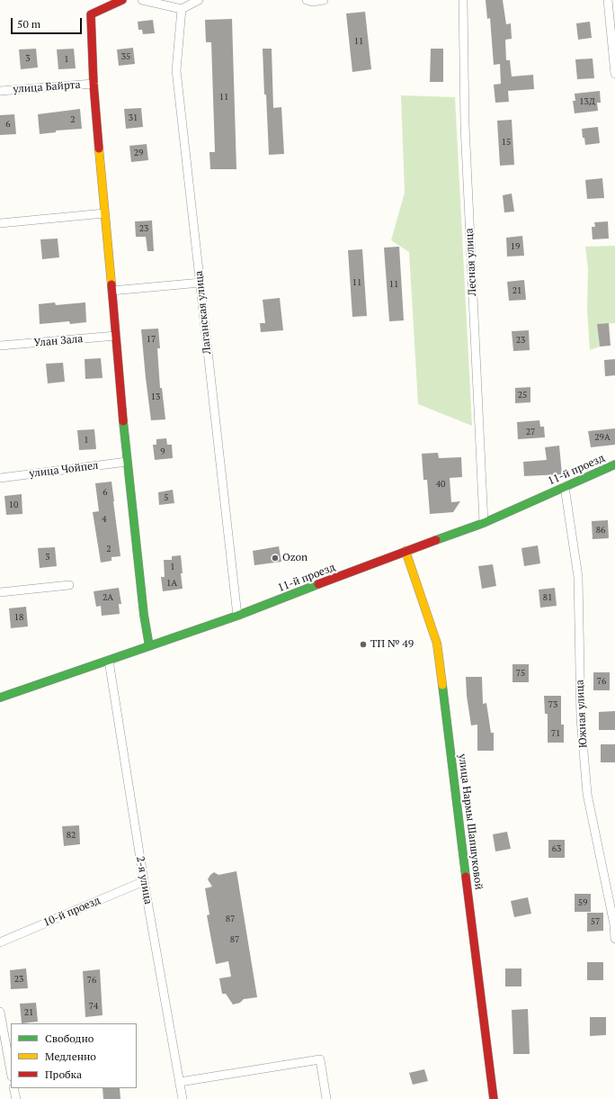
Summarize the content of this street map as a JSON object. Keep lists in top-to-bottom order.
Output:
{
  "streets": {
    "street": [
      "улица Байрта",
      "Лесная улица",
      "Лаганская улица",
      "Улан Зала",
      "улица Чойпел",
      "11-й проезд",
      "Южная улица",
      "улица Нармы Шапшуковой",
      "2-я улица",
      "10-й проезд"
    ]
  },
  "crossings": [
    ["Лесная улица", "11-й проезд"],
    ["Лаганская улица", "11-й проезд"],
    ["11-й проезд", "Южная улица"],
    ["11-й проезд", "улица Нармы Шапшуковой"],
    ["11-й проезд", "2-я улица"],
    ["2-я улица", "10-й проезд"]
  ],
  "places": ["Ozon", "ТП № 49"],
  "house_numbers": [
    "11",
    "35",
    "3",
    "1",
    "11",
    "13Д",
    "31",
    "2",
    "6",
    "15",
    "29",
    "23",
    "19",
    "11",
    "11",
    "21",
    "17",
    "23",
    "25",
    "13",
    "27",
    "29А",
    "1",
    "9",
    "40",
    "6",
    "5",
    "10",
    "4",
    "86",
    "2",
    "3",
    "1",
    "1А",
    "2А",
    "81",
    "18",
    "75",
    "76",
    "73",
    "71",
    "82",
    "63",
    "59",
    "87",
    "57",
    "87",
    "23",
    "76",
    "74",
    "21"
  ],
  "legend": ["Свободно", "Медленно", "Пробка"],
  "scale_bar": "50 m"
}
